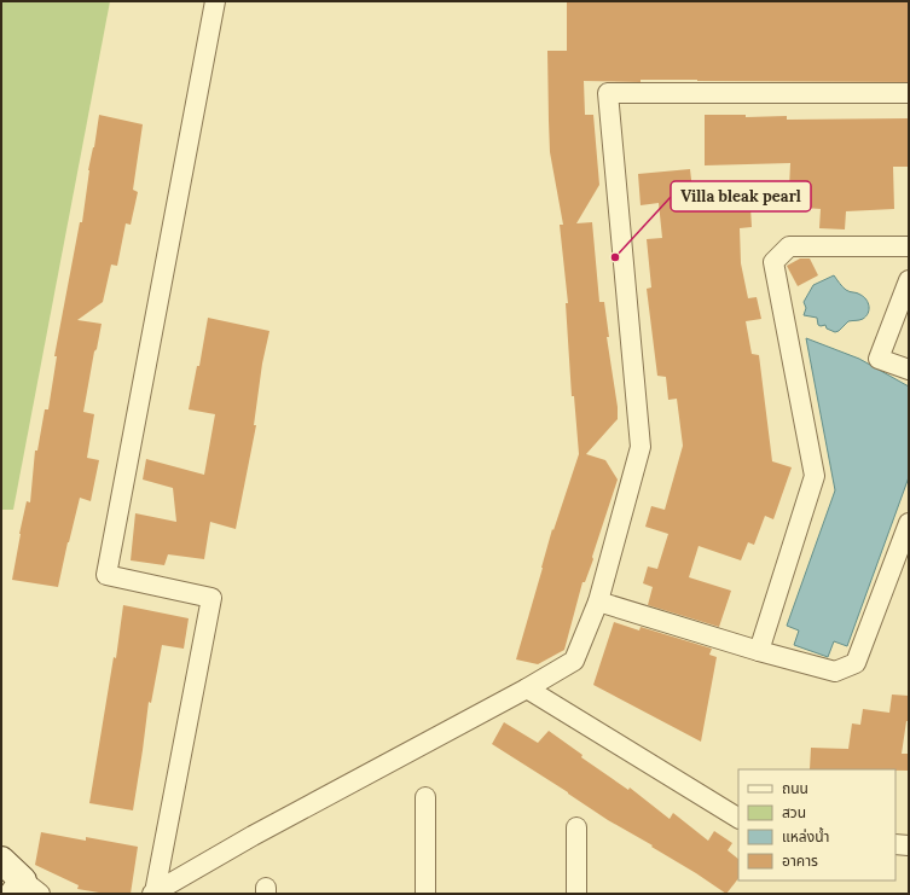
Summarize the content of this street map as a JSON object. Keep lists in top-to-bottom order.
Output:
{
  "places": ["Villa bleak pearl"],
  "legend": [
    "ถนน",
    "สวน",
    "แหล่งน้ำ",
    "อาคาร"
  ]
}
